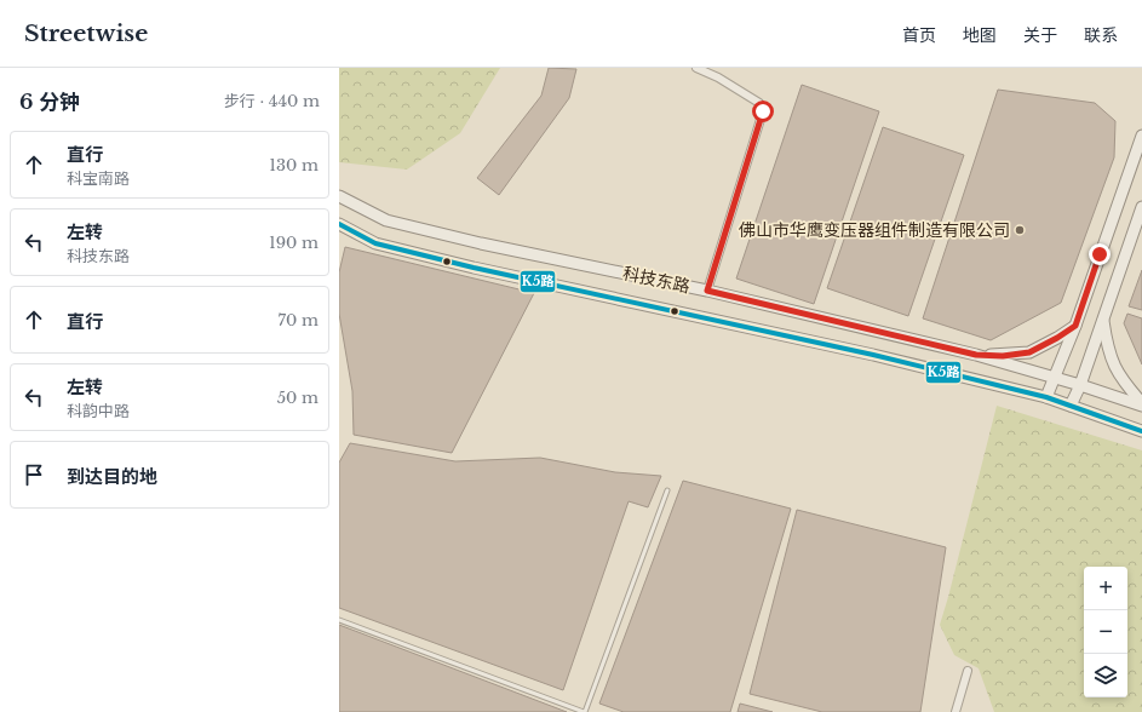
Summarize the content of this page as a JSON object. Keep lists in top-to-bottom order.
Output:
{
  "streets": {
    "main road": ["科技东路"]
  },
  "places": ["佛山市华鹰变压器组件制造有限公司"],
  "lines": ["transit line K5路"],
  "page": {
    "header": "Streetwise",
    "nav": [
      "首页",
      "地图",
      "关于",
      "联系"
    ],
    "heading": ["6 分钟", "步行 · 440 m"],
    "list": [
      ["直行", "科宝南路", "130 m"],
      ["左转", "科技东路", "190 m"],
      ["直行", "70 m"],
      ["左转", "科韵中路", "50 m"],
      "到达目的地"
    ],
    "map_buttons": ["+", "−"]
  }
}
